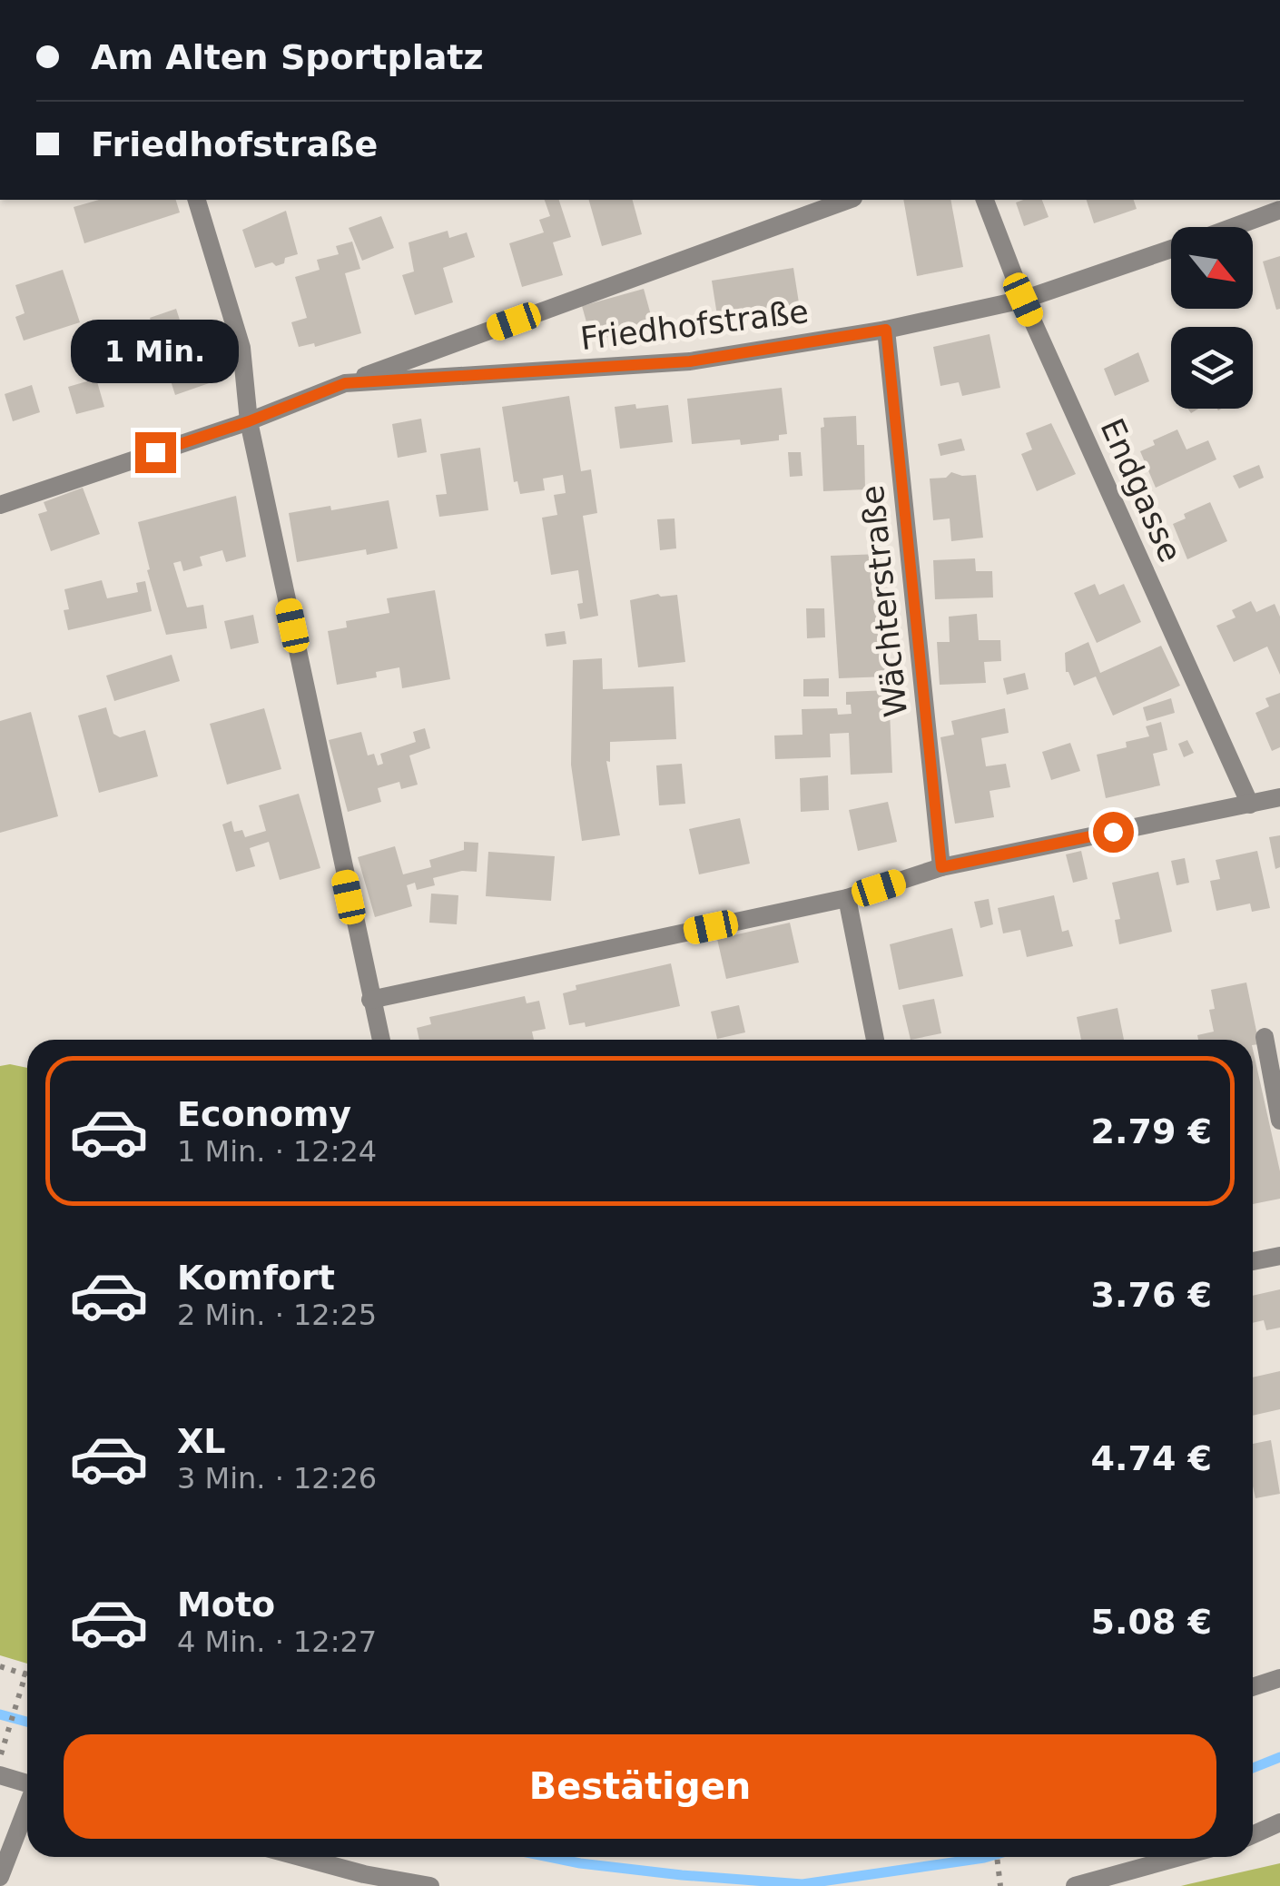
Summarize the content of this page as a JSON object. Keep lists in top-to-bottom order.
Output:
{
  "streets": {
    "street": ["Friedhofstraße", "Endgasse", "Wächterstraße"]
  },
  "crossings": [
    ["Friedhofstraße", "Endgasse"],
    ["Friedhofstraße", "Wächterstraße"]
  ],
  "north": "bottom right",
  "page": {
    "banner": ["Am Alten Sportplatz", "Friedhofstraße"],
    "bubble": "1 Min.",
    "list": [
      {
        "name": "Economy",
        "note": "1 Min. · 12:24",
        "value": "2.79 €"
      },
      {
        "name": "Komfort",
        "note": "2 Min. · 12:25",
        "value": "3.76 €"
      },
      {
        "name": "XL",
        "note": "3 Min. · 12:26",
        "value": "4.74 €"
      },
      {
        "name": "Moto",
        "note": "4 Min. · 12:27",
        "value": "5.08 €"
      }
    ],
    "buttons": "Bestätigen"
  }
}
